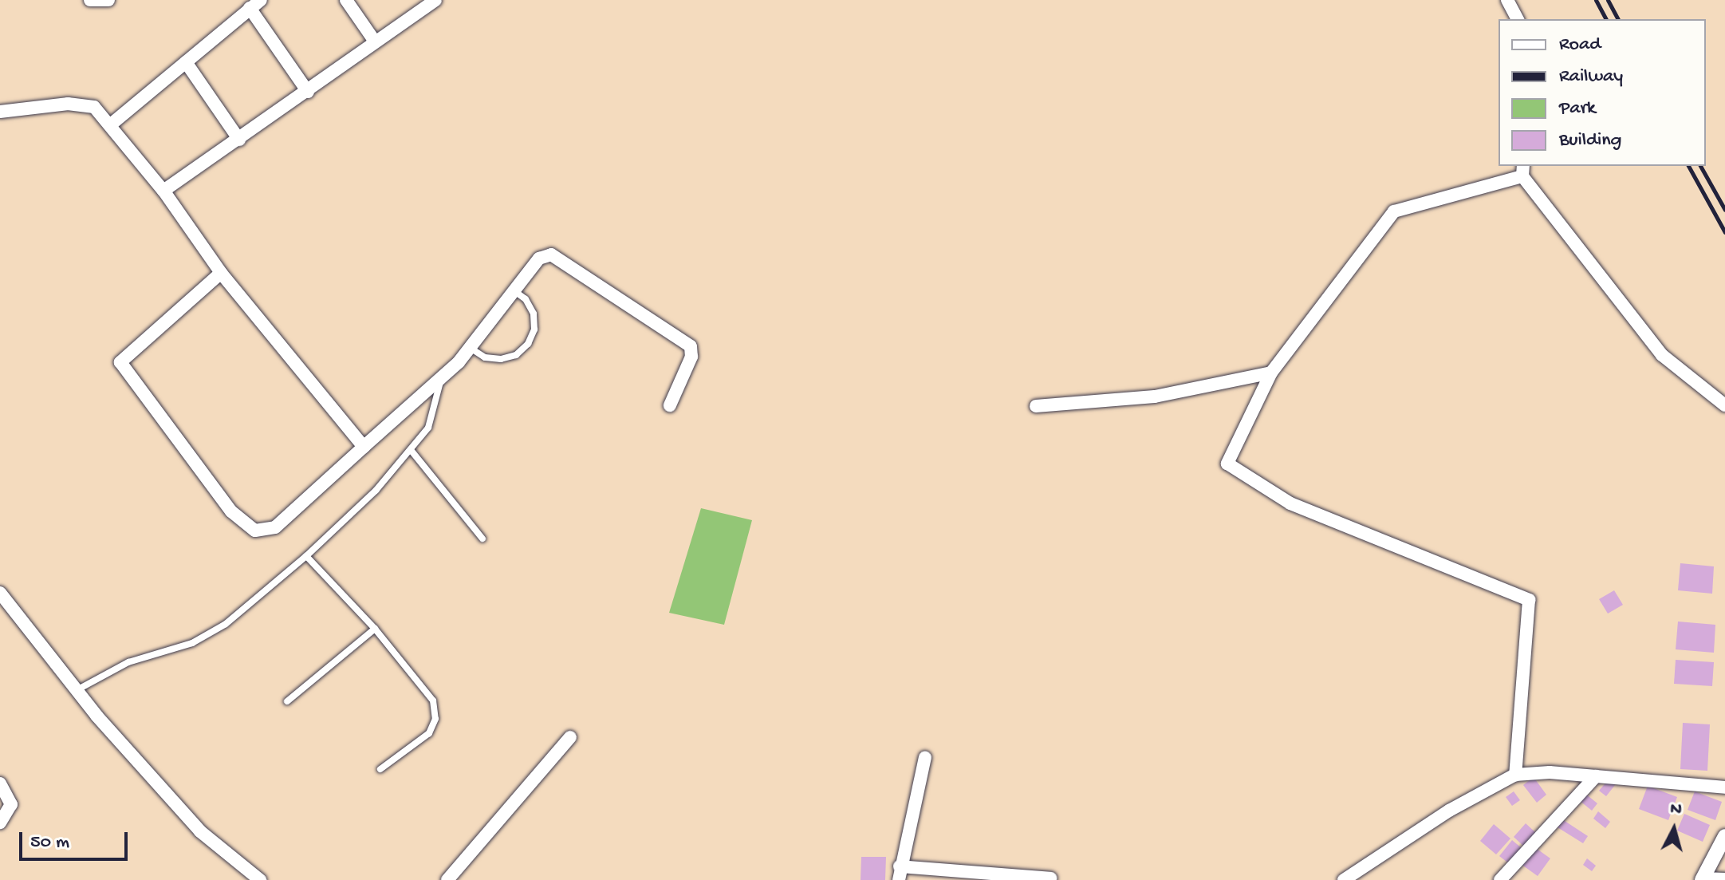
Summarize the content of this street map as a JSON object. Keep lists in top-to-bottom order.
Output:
{
  "legend": [
    "Road",
    "Railway",
    "Park",
    "Building"
  ],
  "scale_bar": "50 m",
  "north": "top"
}
